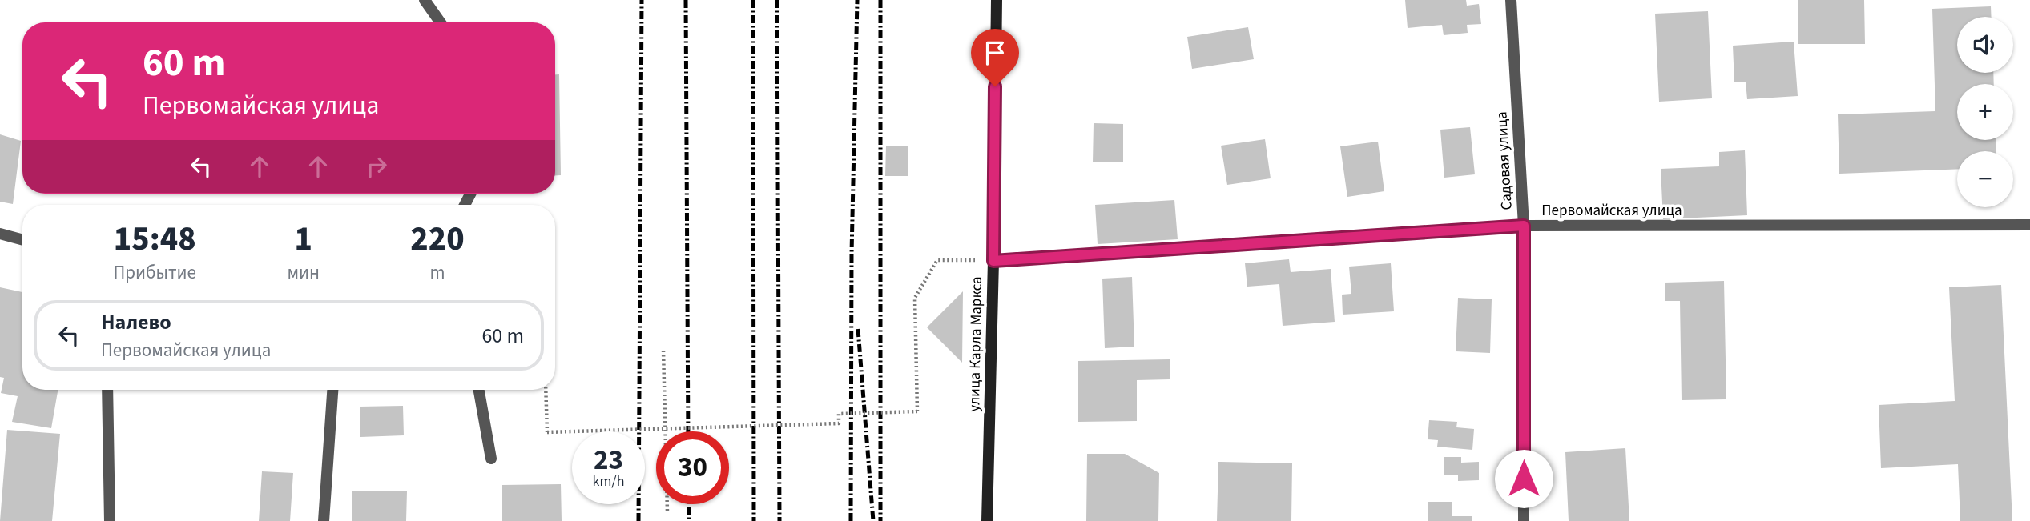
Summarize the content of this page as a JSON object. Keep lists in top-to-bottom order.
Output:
{
  "streets": {
    "street": ["Садовая улица", "Первомайская улица", "улица Карла Маркса"]
  },
  "crossings": [
    ["Садовая улица", "Первомайская улица"],
    ["Первомайская улица", "улица Карла Маркса"]
  ],
  "page": {
    "map_buttons": ["+", "−"],
    "turn": ["60 m", "Первомайская улица"],
    "eta": [
      "15:48",
      "Прибытие",
      "1",
      "мин",
      "220",
      "m"
    ],
    "list": [
      {
        "name": "Налево",
        "note": "Первомайская улица",
        "value": "60 m"
      }
    ],
    "speed": "23 km/h",
    "limit": "30"
  }
}
